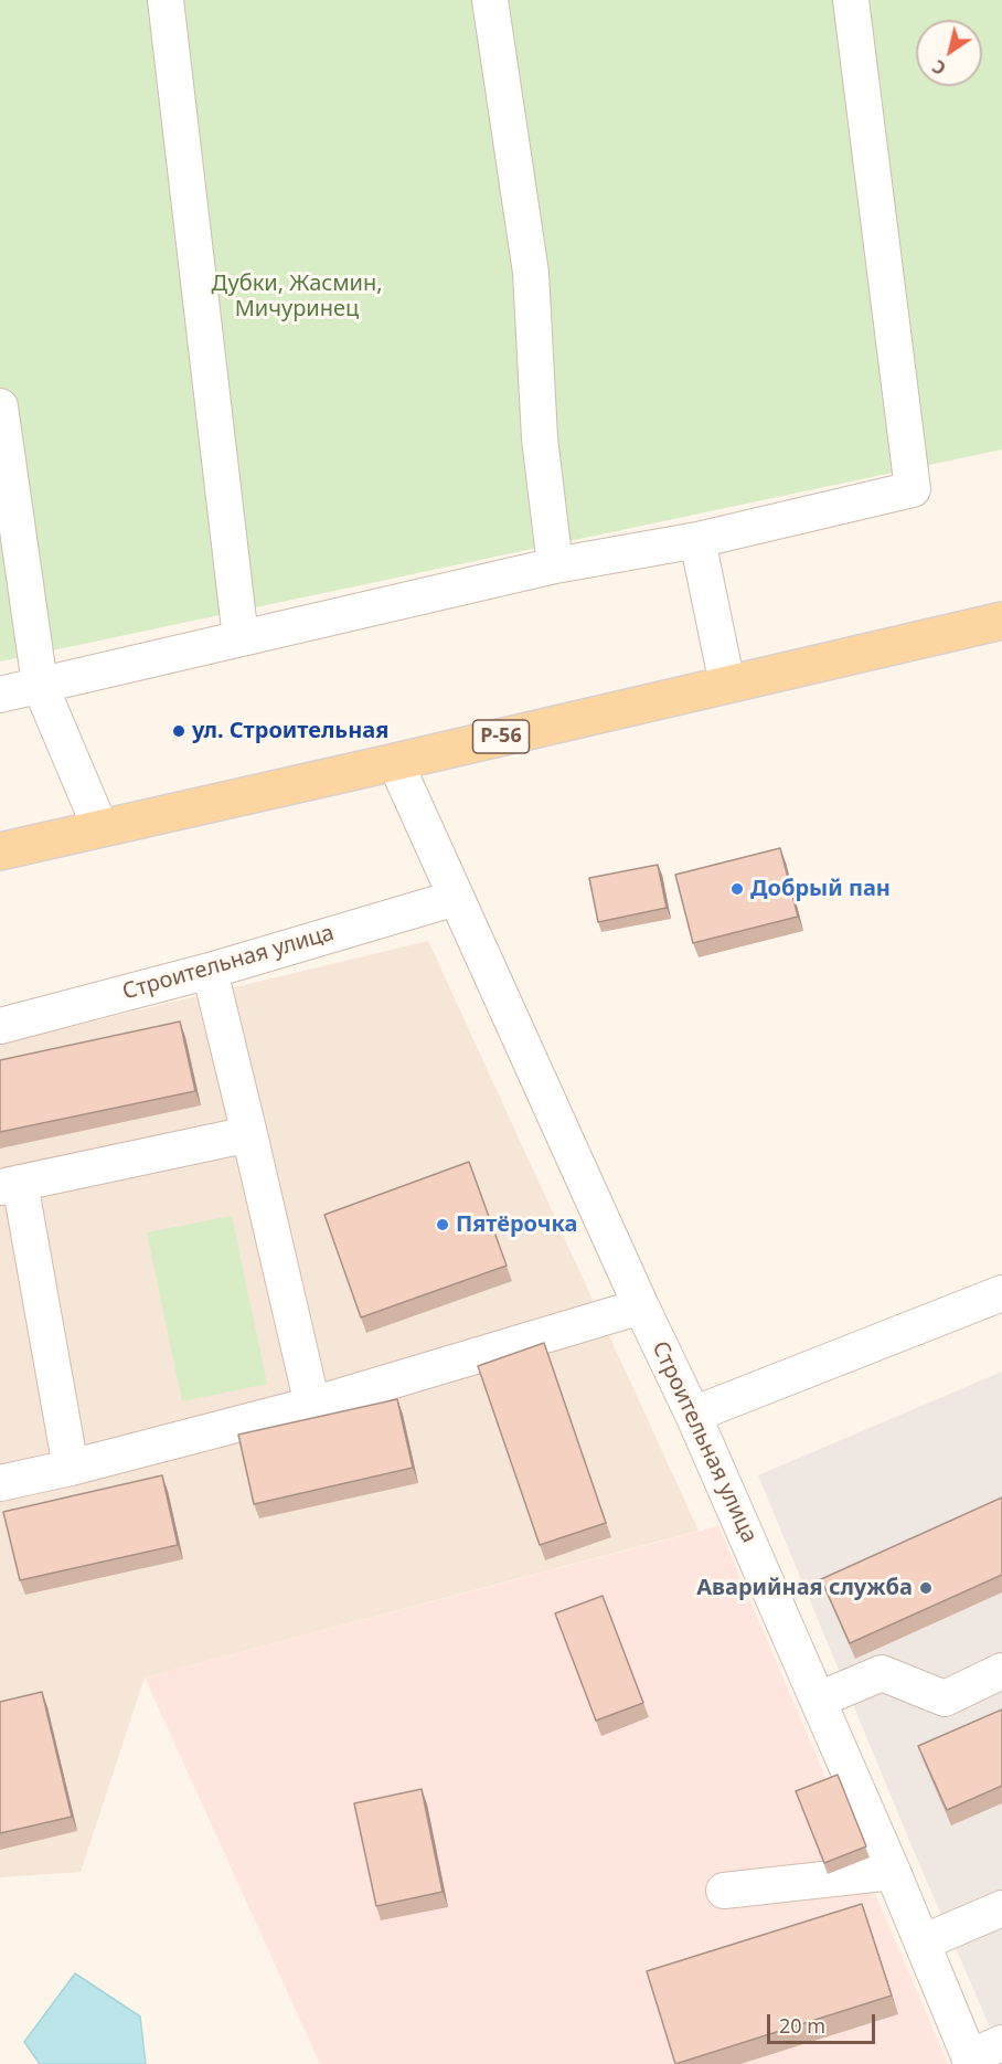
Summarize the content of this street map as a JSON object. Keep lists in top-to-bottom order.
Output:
{
  "streets": {
    "main road": ["Р-56"],
    "street": ["Строительная улица"]
  },
  "crossings": [
    ["Р-56", "Строительная улица"]
  ],
  "parks": ["Дубки, Жасмин, Мичуринец"],
  "places": [
    "ул. Строительная",
    "Добрый пан",
    "Пятёрочка",
    "Аварийная служба"
  ],
  "scale_bar": "20 m",
  "north": "bottom left"
}
